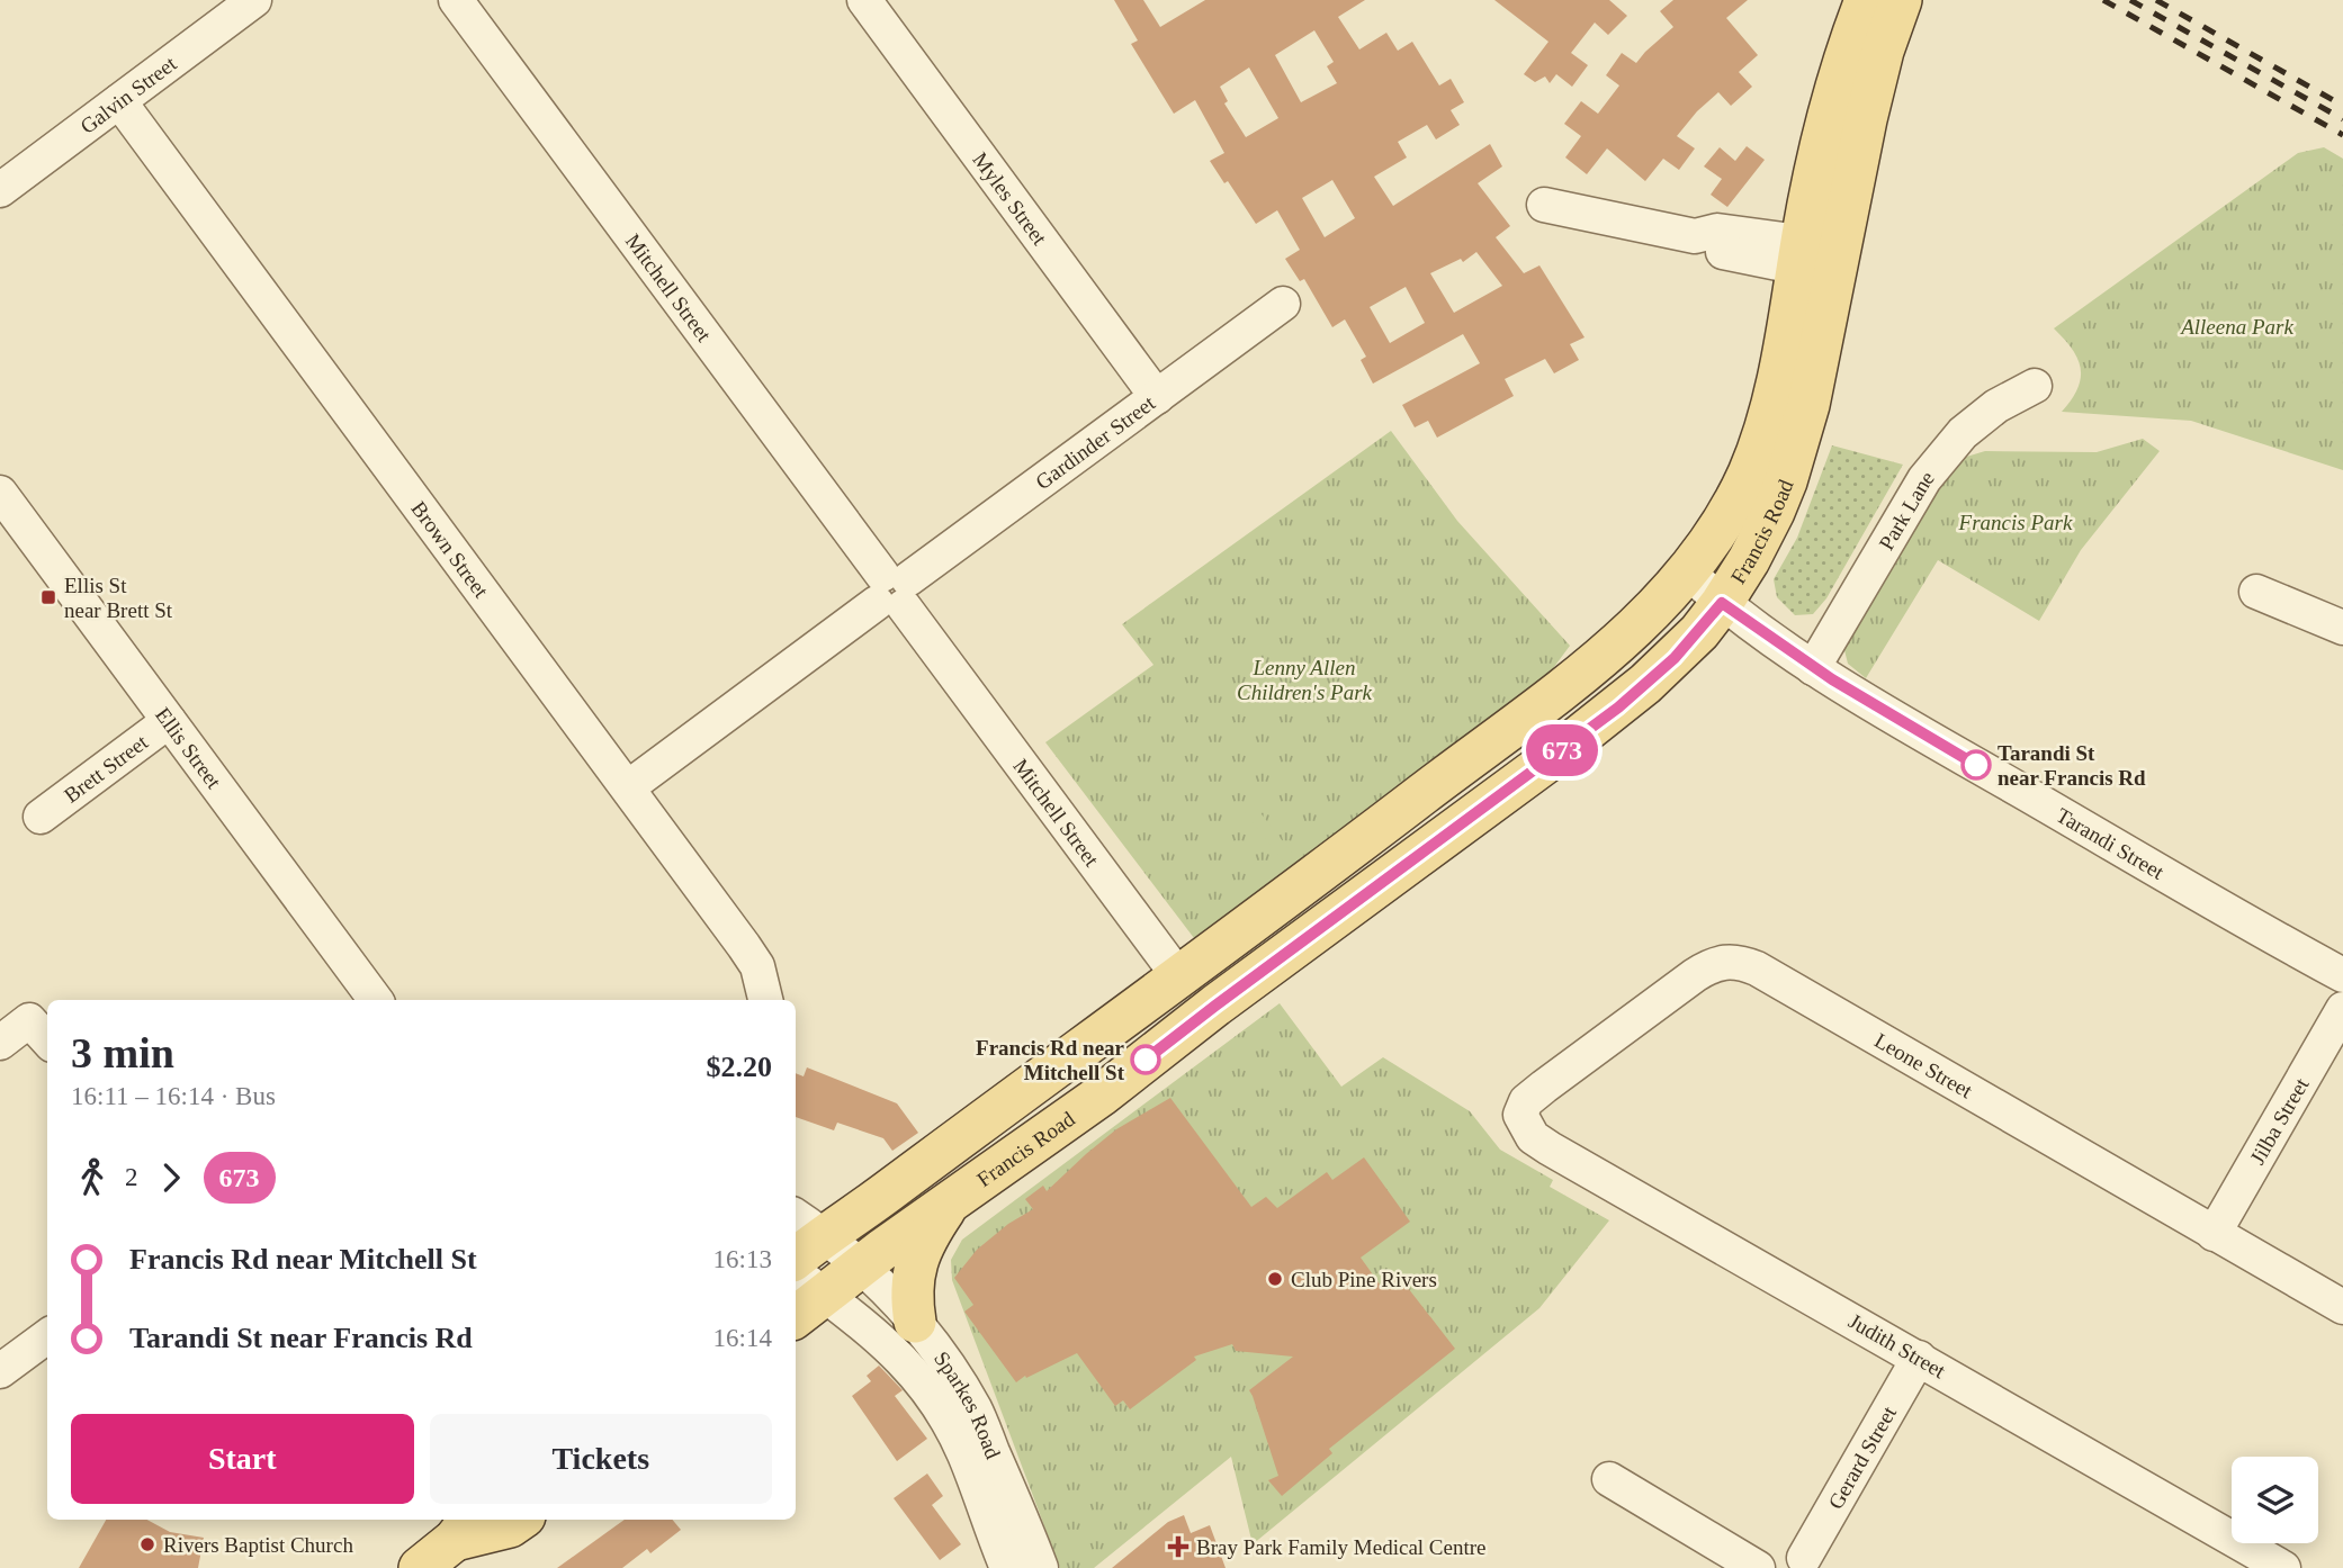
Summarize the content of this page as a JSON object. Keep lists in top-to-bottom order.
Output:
{
  "streets": {
    "main road": ["Francis Road"],
    "street": [
      "Galvin Street",
      "Myles Street",
      "Mitchell Street",
      "Gardinder Street",
      "Park Lane",
      "Brown Street",
      "Ellis Street",
      "Brett Street",
      "Tarandi Street",
      "Leone Street",
      "Jilba Street",
      "Judith Street",
      "Sparkes Road",
      "Gerard Street"
    ]
  },
  "crossings": [
    ["Galvin Street", "Brown Street"],
    ["Myles Street", "Gardinder Street"],
    ["Mitchell Street", "Gardinder Street"],
    ["Mitchell Street", "Francis Road"],
    ["Gardinder Street", "Brown Street"],
    ["Park Lane", "Tarandi Street"],
    ["Francis Road", "Tarandi Street"],
    ["Francis Road", "Sparkes Road"],
    ["Ellis Street", "Brett Street"],
    ["Leone Street", "Jilba Street"],
    ["Leone Street", "Judith Street"],
    ["Judith Street", "Gerard Street"]
  ],
  "parks": ["Alleena Park", "Francis Park", "Lenny Allen Children's Park"],
  "places": {
    "transit": ["Ellis St near Brett St"],
    "other": [
      "Tarandi St near Francis Rd",
      "Francis Rd near Mitchell St",
      "Club Pine Rivers",
      "Rivers Baptist Church"
    ],
    "health": ["Bray Park Family Medical Centre"]
  },
  "lines": ["bus line 673"],
  "page": {
    "on_map": "673",
    "heading": ["3 min", "16:11 – 16:14 · Bus", "$2.20"],
    "legs": ["2", "673"],
    "list": [
      {
        "name": "Francis Rd near Mitchell St",
        "value": "16:13"
      },
      {
        "name": "Tarandi St near Francis Rd",
        "value": "16:14"
      }
    ],
    "buttons": ["Start", "Tickets"]
  }
}
